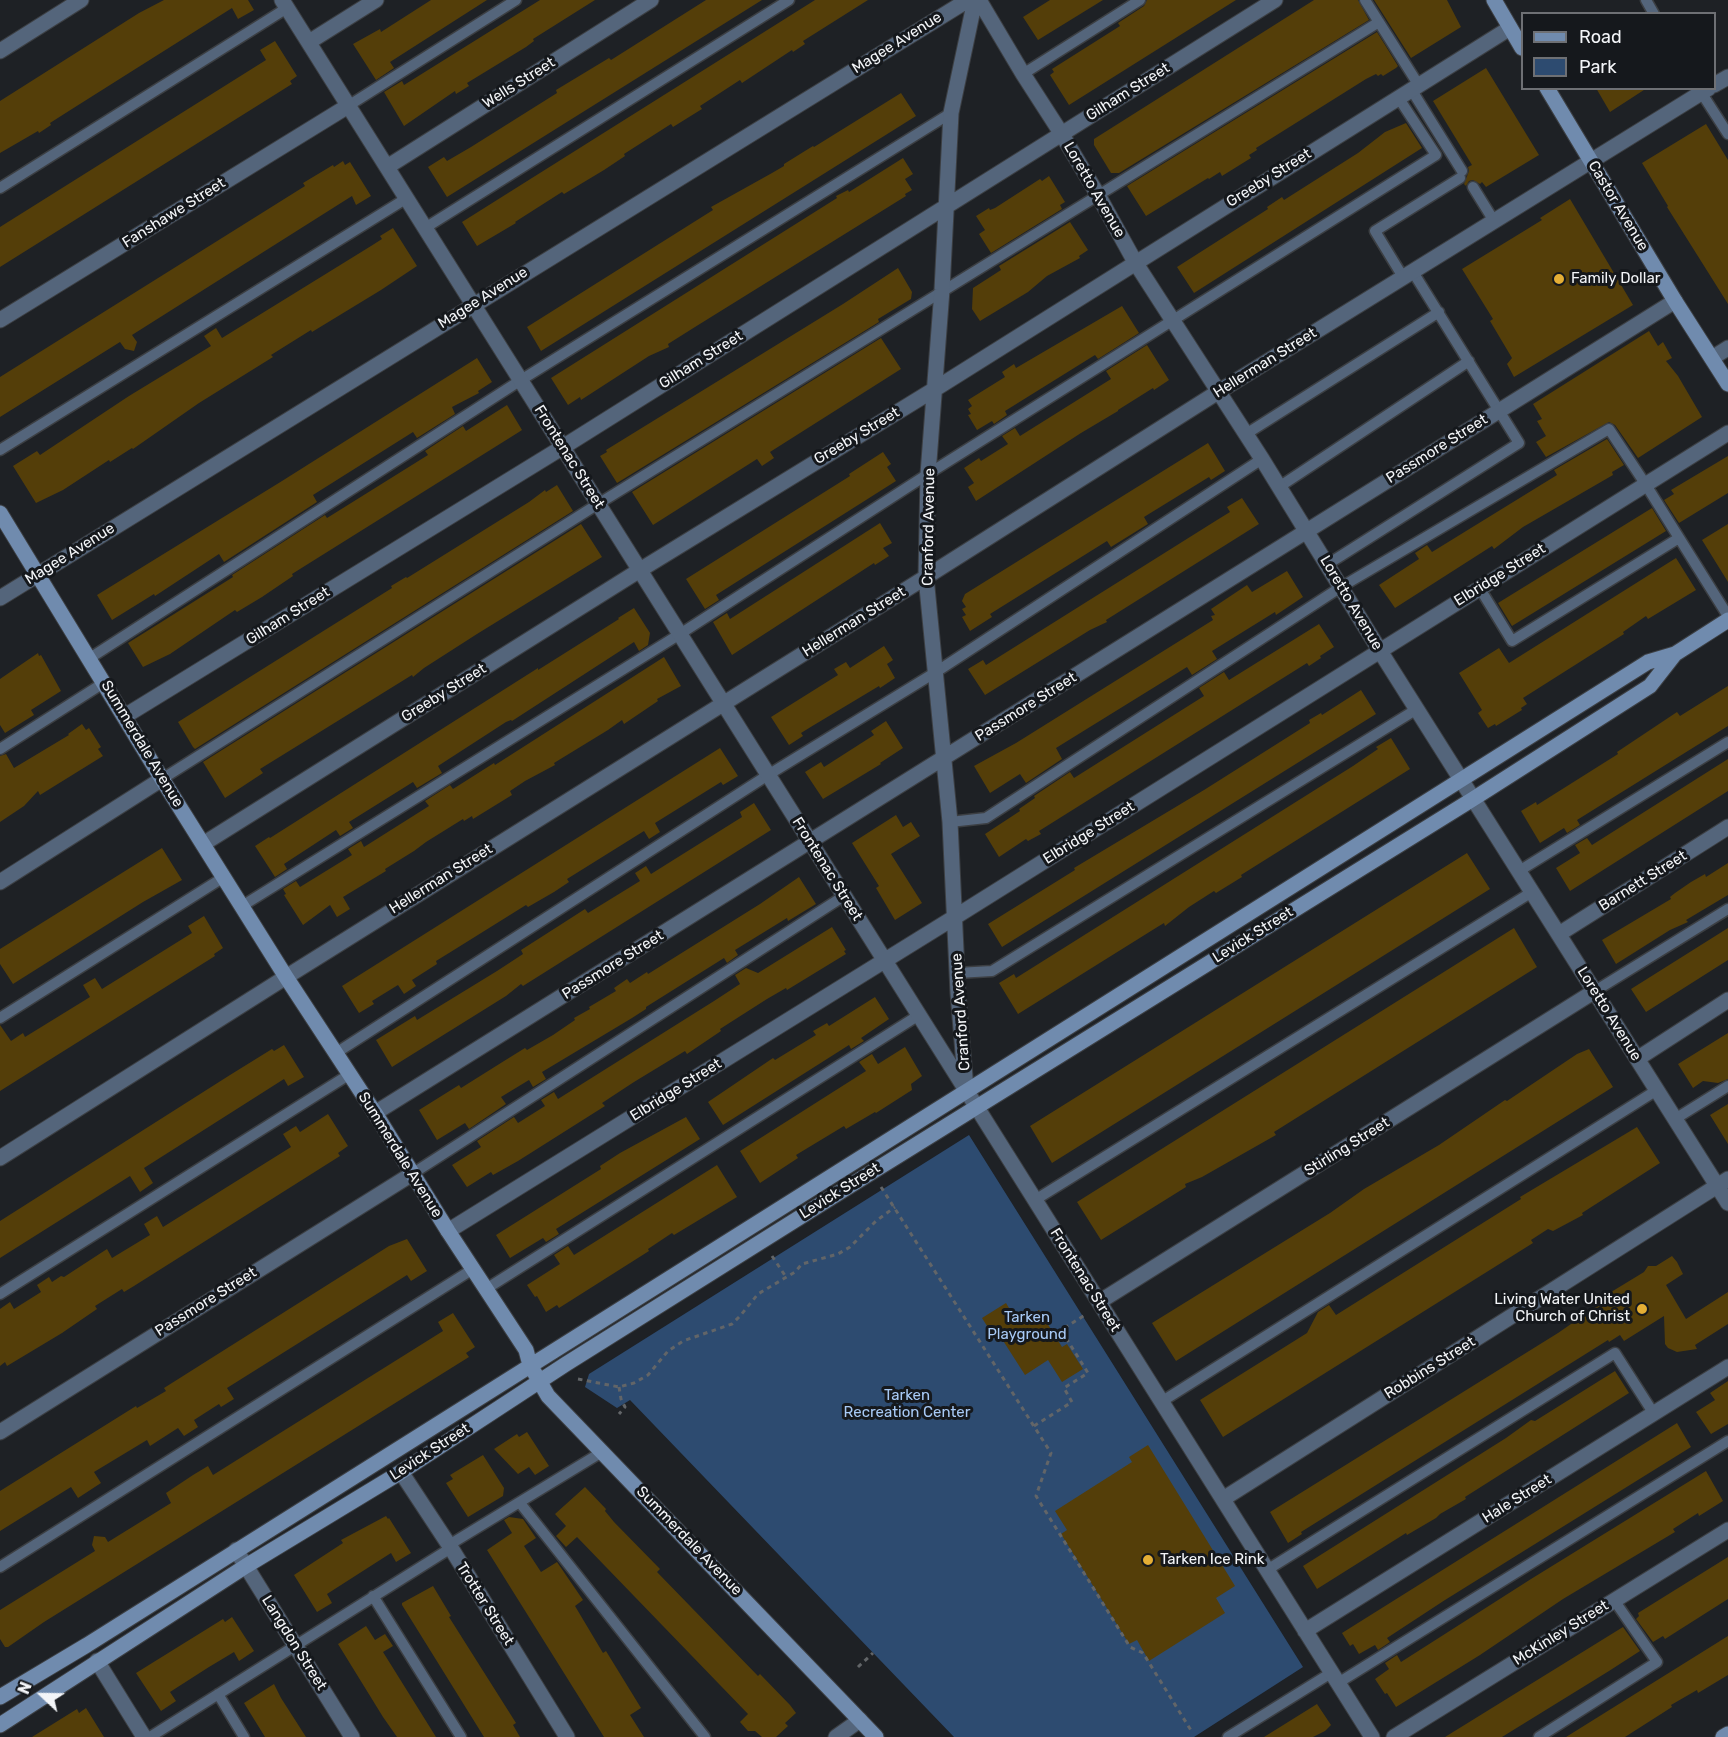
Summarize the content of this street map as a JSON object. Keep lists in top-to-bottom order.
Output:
{
  "streets": {
    "main road": ["Castor Avenue", "Summerdale Avenue", "Levick Street"],
    "street": [
      "Magee Avenue",
      "Wells Street",
      "Gilham Street",
      "Greeby Street",
      "Loretto Avenue",
      "Fanshawe Street",
      "Hellerman Street",
      "Passmore Street",
      "Frontenac Street",
      "Cranford Avenue",
      "Elbridge Street",
      "Barnett Street",
      "Stirling Street",
      "Robbins Street",
      "Hale Street",
      "Trotter Street",
      "McKinley Street",
      "Langdon Street"
    ]
  },
  "crossings": [
    ["Magee Avenue", "Frontenac Street"],
    ["Magee Avenue", "Summerdale Avenue"],
    ["Wells Street", "Frontenac Street"],
    ["Gilham Street", "Loretto Avenue"],
    ["Gilham Street", "Frontenac Street"],
    ["Gilham Street", "Cranford Avenue"],
    ["Gilham Street", "Summerdale Avenue"],
    ["Greeby Street", "Loretto Avenue"],
    ["Greeby Street", "Frontenac Street"],
    ["Greeby Street", "Cranford Avenue"],
    ["Greeby Street", "Summerdale Avenue"],
    ["Loretto Avenue", "Hellerman Street"],
    ["Loretto Avenue", "Passmore Street"],
    ["Loretto Avenue", "Cranford Avenue"],
    ["Loretto Avenue", "Elbridge Street"],
    ["Loretto Avenue", "Barnett Street"],
    ["Loretto Avenue", "Levick Street"],
    ["Loretto Avenue", "Stirling Street"],
    ["Loretto Avenue", "Robbins Street"],
    ["Castor Avenue", "Hellerman Street"],
    ["Castor Avenue", "Passmore Street"],
    ["Fanshawe Street", "Frontenac Street"],
    ["Hellerman Street", "Frontenac Street"],
    ["Hellerman Street", "Cranford Avenue"],
    ["Hellerman Street", "Summerdale Avenue"],
    ["Passmore Street", "Frontenac Street"],
    ["Passmore Street", "Cranford Avenue"],
    ["Passmore Street", "Summerdale Avenue"],
    ["Frontenac Street", "Cranford Avenue"],
    ["Frontenac Street", "Elbridge Street"],
    ["Frontenac Street", "Levick Street"],
    ["Frontenac Street", "Stirling Street"],
    ["Frontenac Street", "Robbins Street"],
    ["Frontenac Street", "Hale Street"],
    ["Cranford Avenue", "Elbridge Street"],
    ["Cranford Avenue", "Levick Street"],
    ["Elbridge Street", "Summerdale Avenue"],
    ["Summerdale Avenue", "Levick Street"],
    ["Levick Street", "Trotter Street"],
    ["Levick Street", "Langdon Street"]
  ],
  "parks": ["Tarken Playground", "Tarken Recreation Center"],
  "places": ["Family Dollar", "Living Water United Church of Christ", "Tarken Ice Rink"],
  "legend": ["Road", "Park"],
  "north": "left"
}
